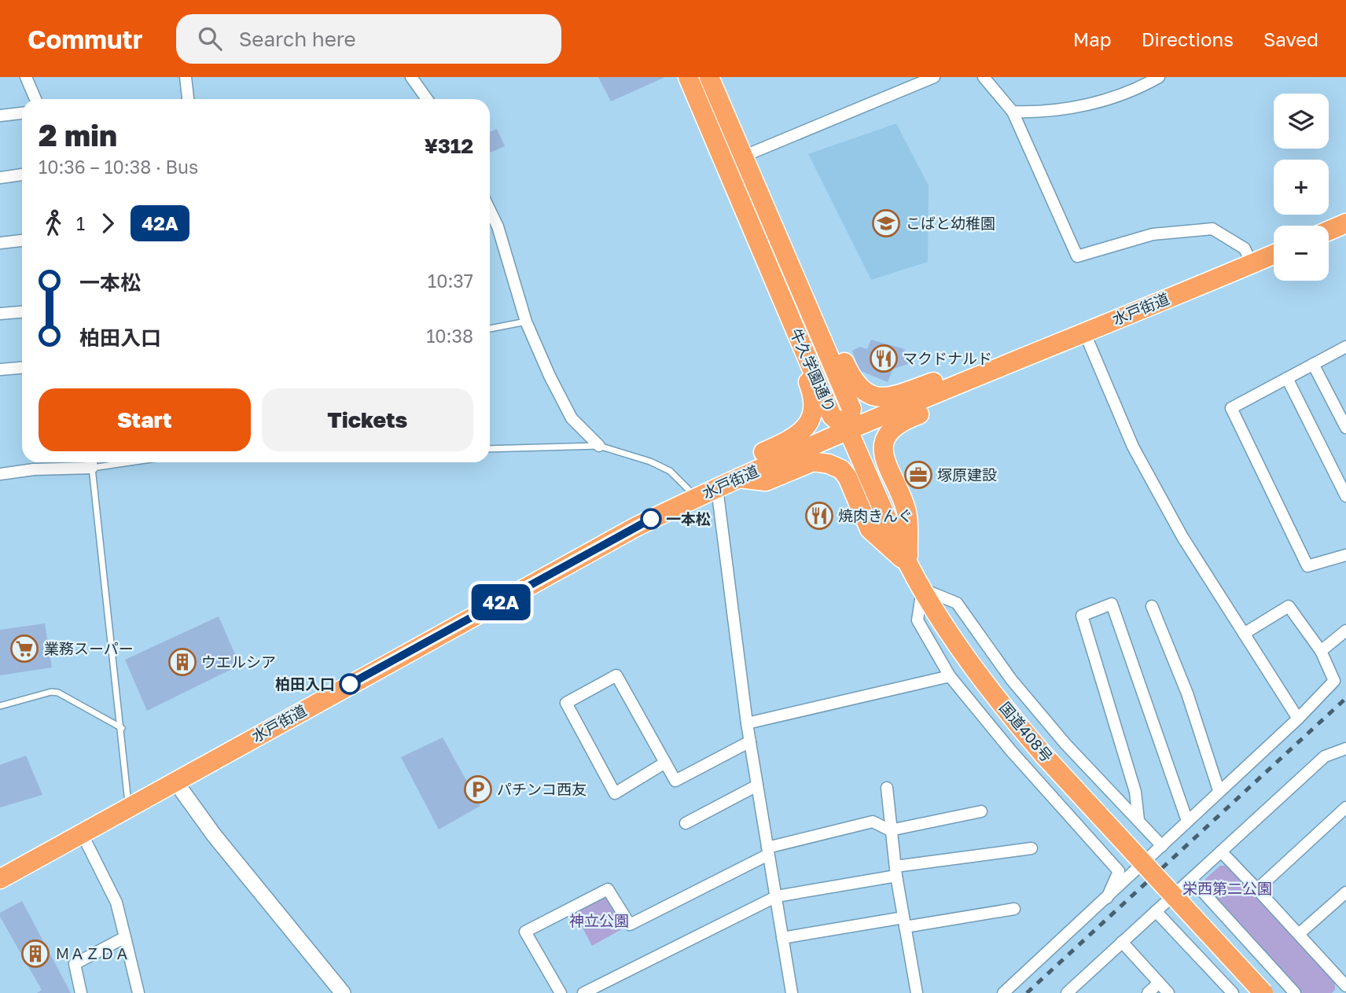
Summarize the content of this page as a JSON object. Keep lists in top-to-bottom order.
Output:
{
  "streets": {
    "highway": ["水戸街道", "牛久学園通り", "国道408号"]
  },
  "crossings": [
    ["水戸街道", "牛久学園通り"],
    ["水戸街道", "国道408号"],
    ["牛久学園通り", "国道408号"]
  ],
  "parks": ["栄西第二公園", "神立公園"],
  "places": {
    "school or university": ["こばと幼稚園"],
    "restaurant": ["マクドナルド", "焼肉きんぐ"],
    "office": ["塚原建設"],
    "other": ["一本松", "柏田入口"],
    "supermarket": ["業務スーパー"],
    "building": ["ウエルシア", "ＭＡＺＤＡ"],
    "parking": ["パチンコ西友"]
  },
  "lines": ["bus line 42A"],
  "page": {
    "header": "Commutr",
    "search": "Search here",
    "nav": ["Map", "Directions", "Saved"],
    "on_map": "42A",
    "map_buttons": ["+", "−"],
    "heading": ["2 min", "10:36 – 10:38 · Bus", "¥312"],
    "legs": ["1", "42A"],
    "list": [
      {
        "name": "一本松",
        "value": "10:37"
      },
      {
        "name": "柏田入口",
        "value": "10:38"
      }
    ],
    "buttons": ["Start", "Tickets"]
  }
}
